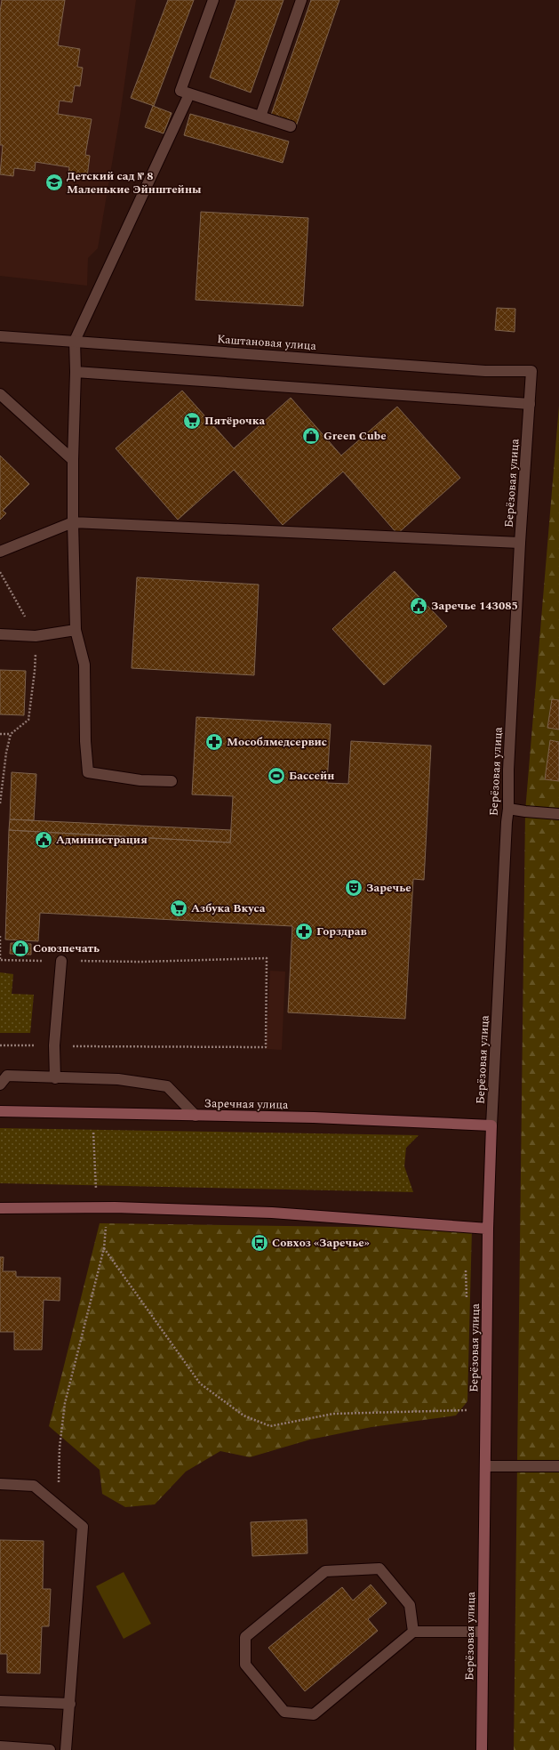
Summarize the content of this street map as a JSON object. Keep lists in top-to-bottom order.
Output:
{
  "streets": {
    "street": ["Каштановая улица", "Берёзовая улица", "Заречная улица"]
  },
  "crossings": [
    ["Каштановая улица", "Берёзовая улица"],
    ["Берёзовая улица", "Заречная улица"]
  ],
  "places": {
    "school or university": ["Детский сад № 8 Маленькие Эйнштейны"],
    "supermarket": ["Пятёрочка", "Азбука Вкуса"],
    "shop": ["Green Cube", "Союзпечать"],
    "public building": ["Заречье 143085", "Администрация"],
    "pharmacy": ["Мособлмедсервис", "Горздрав"],
    "sports": ["Бассейн"],
    "theatre": ["Заречье"],
    "bus stop": ["Совхоз «Заречье»"]
  }
}
